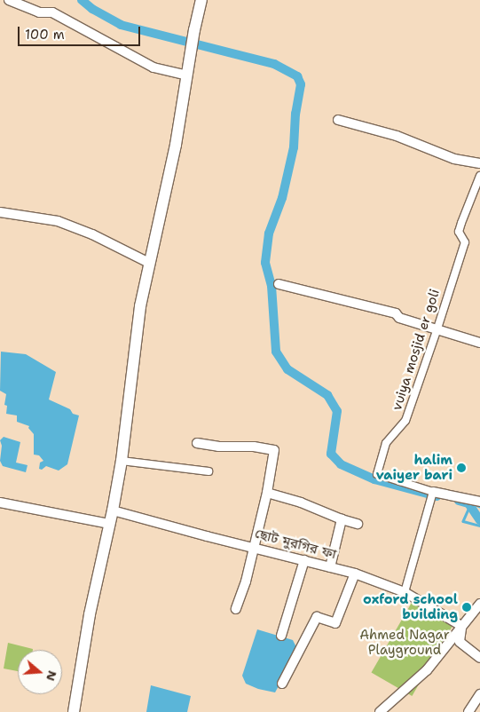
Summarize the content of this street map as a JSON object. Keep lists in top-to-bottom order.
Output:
{
  "streets": {
    "street": ["vuiya mosjid er goli", "ছোট মুরগির ফা"]
  },
  "parks": ["Ahmed Nagar Playground"],
  "places": ["halim vaiyer bari", "oxford school building"],
  "scale_bar": "100 m",
  "north": "right"
}
